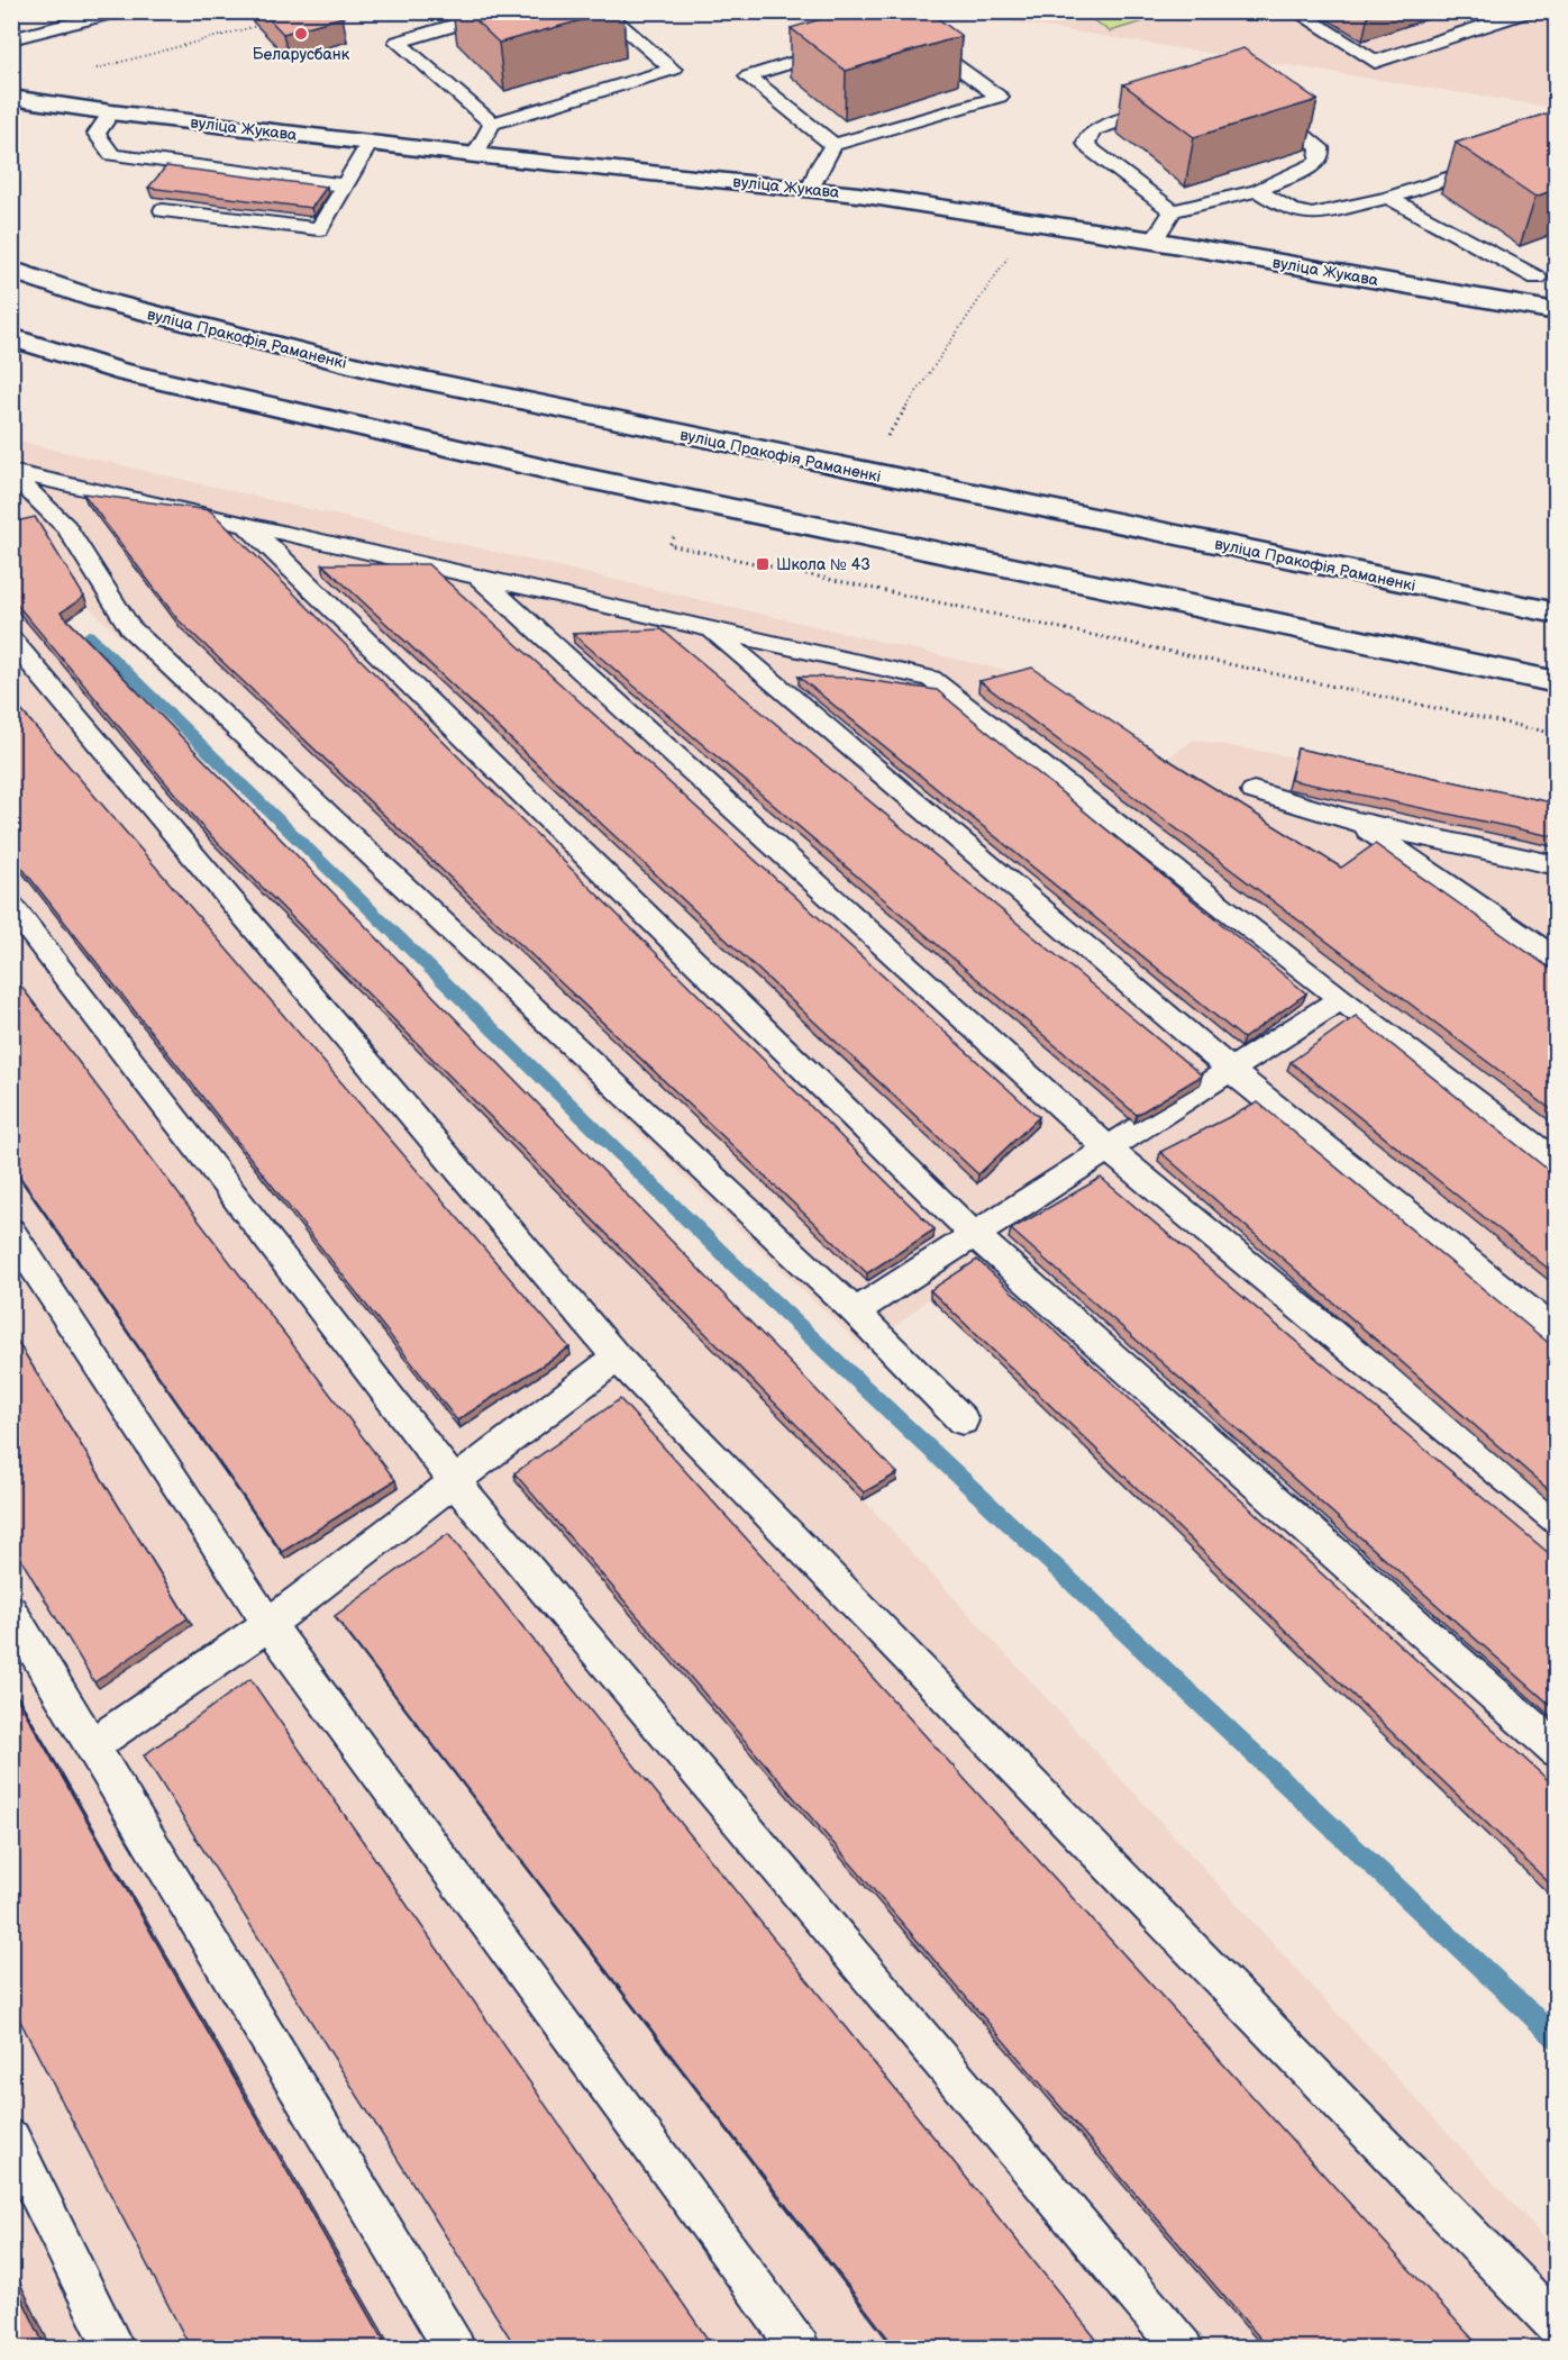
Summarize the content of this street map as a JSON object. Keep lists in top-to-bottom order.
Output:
{
  "streets": {
    "street": ["вуліца Жукава", "вуліца Пракофія Раманенкі"]
  },
  "places": {
    "other": ["Беларусбанк"],
    "transit": ["Школа № 43"]
  }
}
